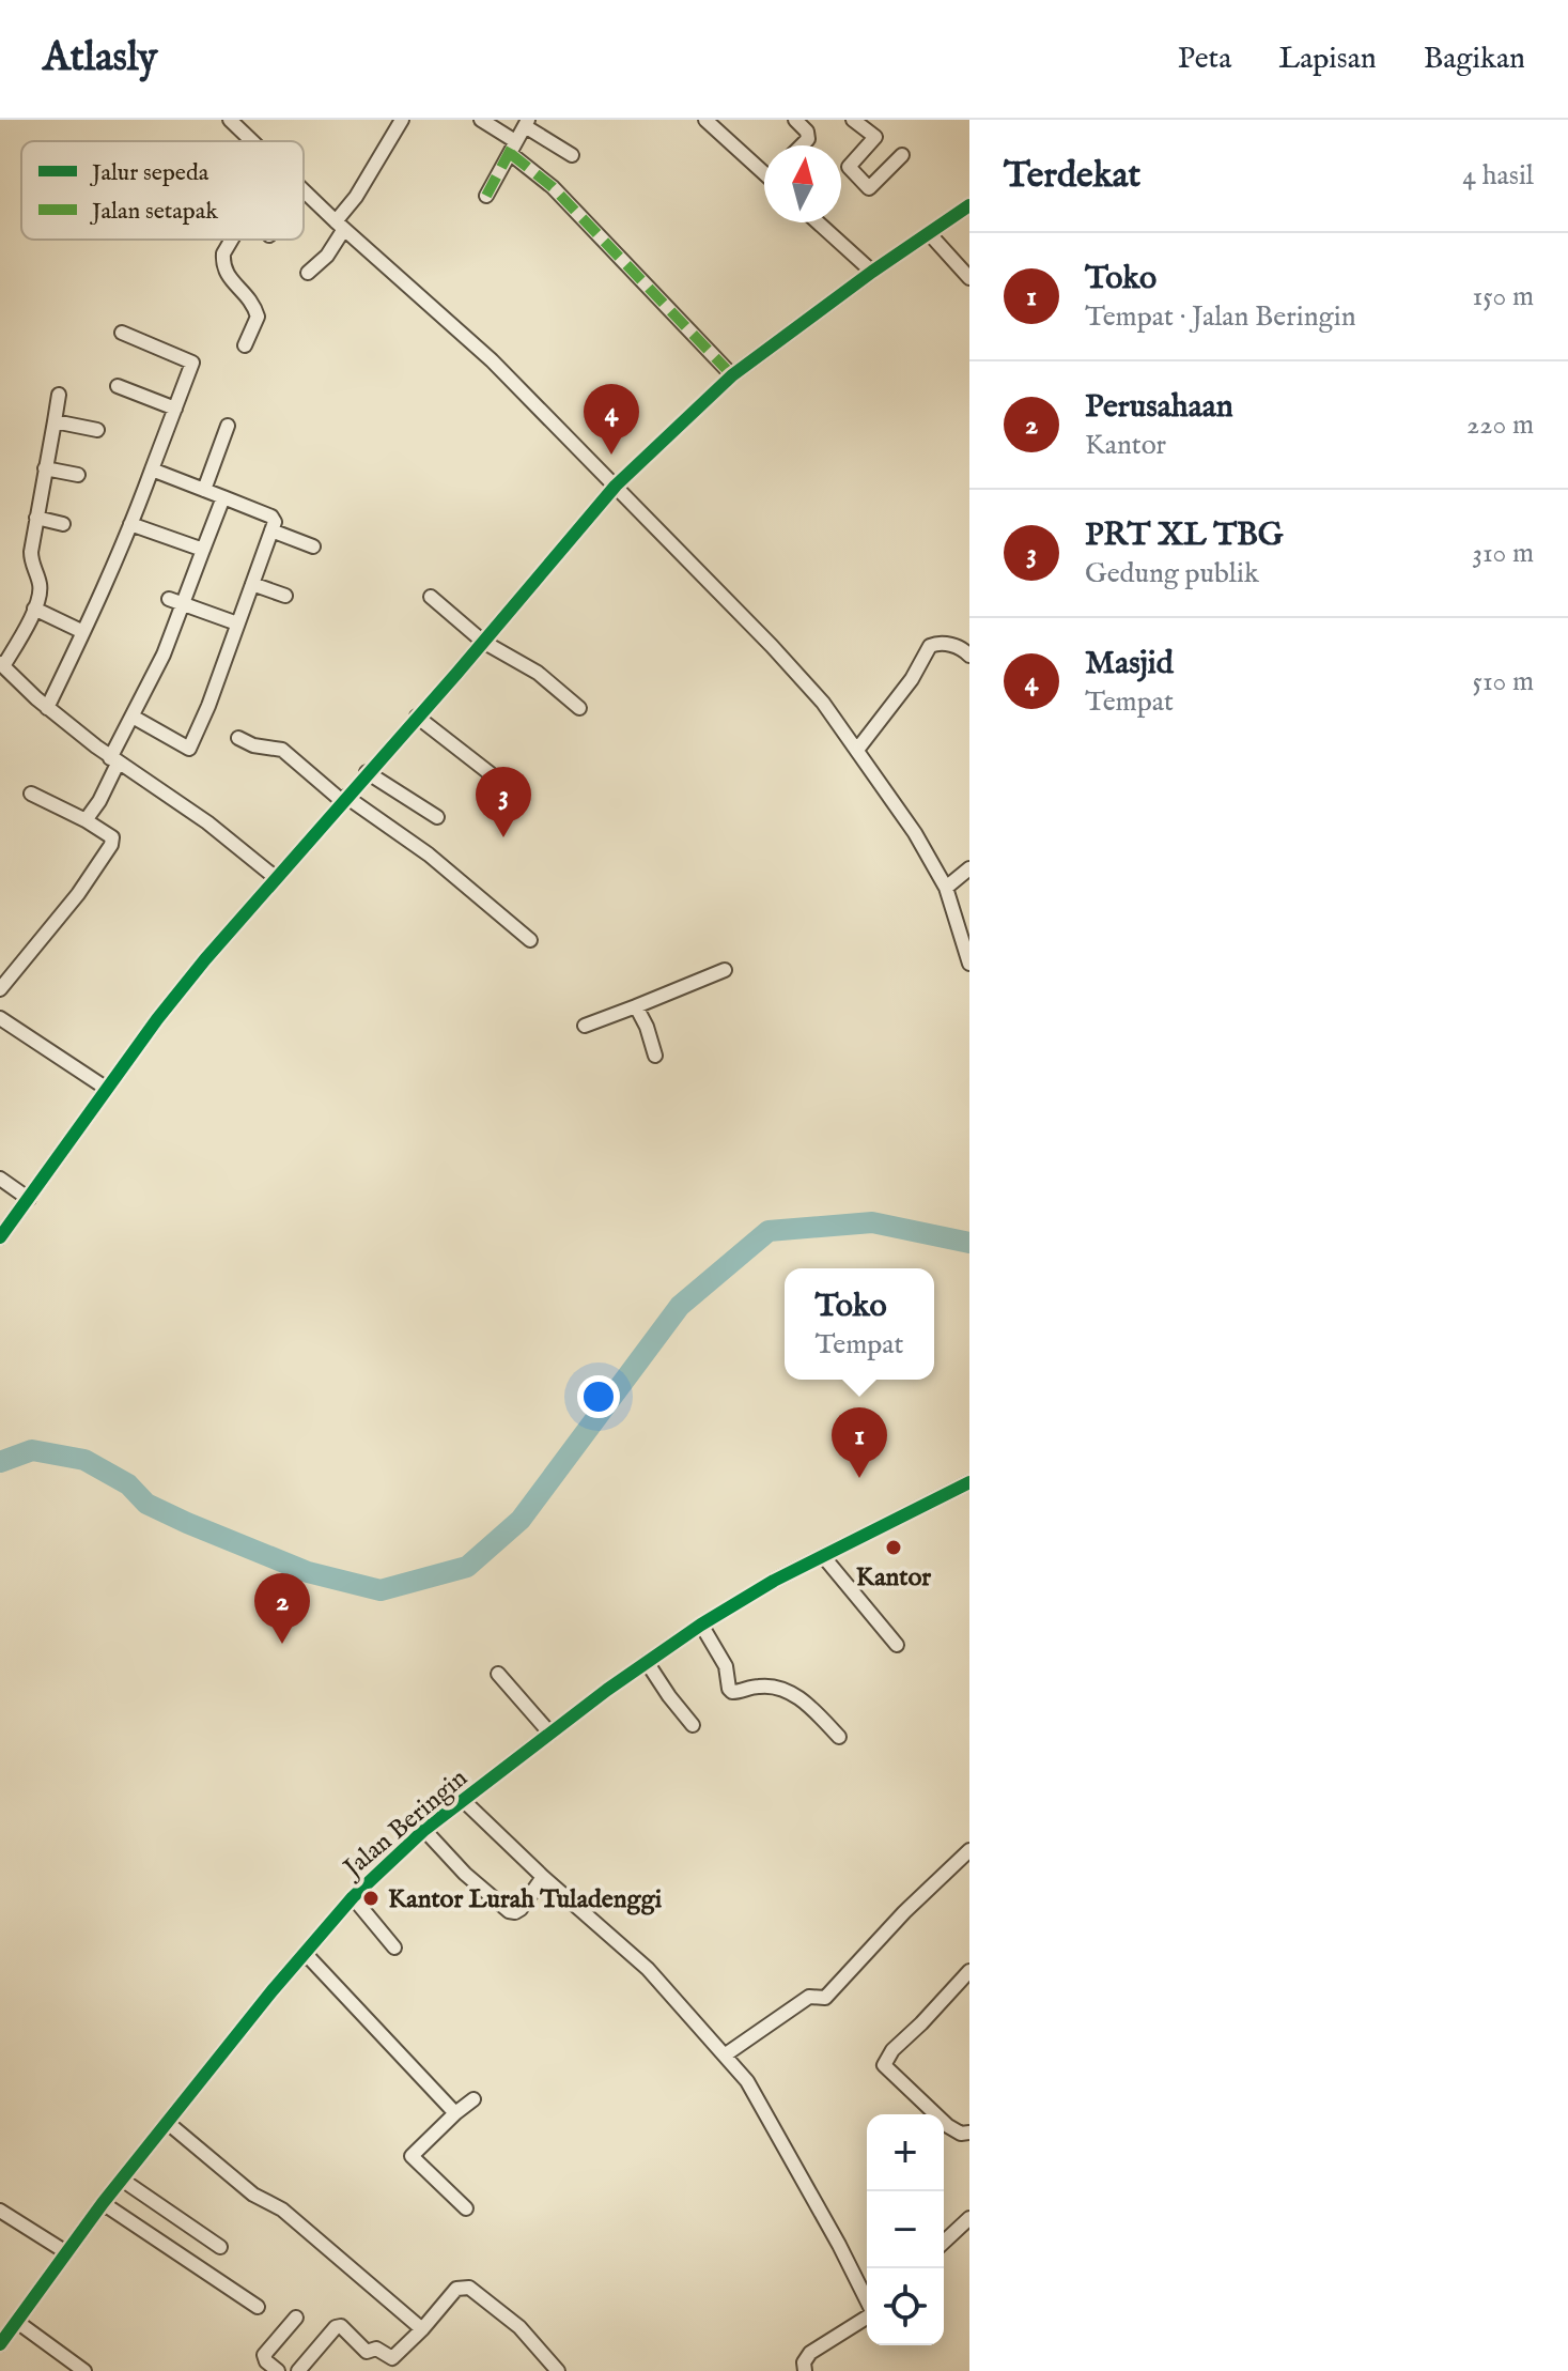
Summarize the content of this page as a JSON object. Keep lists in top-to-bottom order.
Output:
{
  "streets": {
    "street": ["Jalan Beringin"]
  },
  "places": ["Kantor", "Kantor Lurah Tuladenggi"],
  "legend": ["Jalur sepeda", "Jalan setapak"],
  "north": "top",
  "page": {
    "header": "Atlasly",
    "nav": ["Peta", "Lapisan", "Bagikan"],
    "heading": ["Terdekat", "4 hasil"],
    "list": [
      {
        "mark": "1",
        "name": "Toko",
        "note": "Tempat · Jalan Beringin",
        "value": "150 m"
      },
      {
        "mark": "2",
        "name": "Perusahaan",
        "note": "Kantor",
        "value": "220 m"
      },
      {
        "mark": "3",
        "name": "PRT XL TBG",
        "note": "Gedung publik",
        "value": "310 m"
      },
      {
        "mark": "4",
        "name": "Masjid",
        "note": "Tempat",
        "value": "510 m"
      }
    ],
    "pins": [
      "4",
      "3",
      "1",
      "2"
    ],
    "popup": ["Toko", "Tempat"],
    "map_buttons": ["+", "−"]
  }
}
